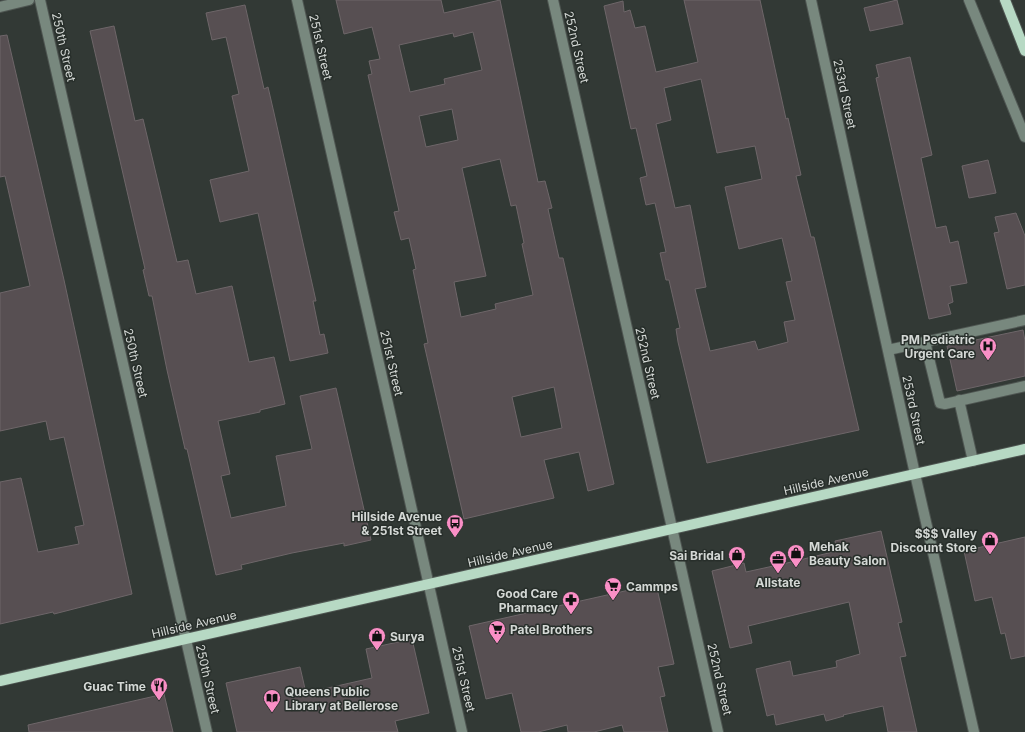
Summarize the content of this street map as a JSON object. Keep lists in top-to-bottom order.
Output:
{
  "streets": {
    "main road": ["Hillside Avenue"],
    "street": [
      "250th Street",
      "251st Street",
      "252nd Street",
      "253rd Street"
    ]
  },
  "crossings": [
    ["250th Street", "Hillside Avenue"],
    ["251st Street", "Hillside Avenue"],
    ["252nd Street", "Hillside Avenue"],
    ["253rd Street", "Hillside Avenue"]
  ],
  "places": {
    "hospital": ["PM Pediatric Urgent Care"],
    "bus stop": ["Hillside Avenue & 251st Street"],
    "shop": [
      "$$$ Valley Discount Store",
      "Mehak Beauty Salon",
      "Sai Bridal",
      "Surya"
    ],
    "office": ["Allstate"],
    "supermarket": ["Cammps", "Patel Brothers"],
    "pharmacy": ["Good Care Pharmacy"],
    "restaurant": ["Guac Time"],
    "library": ["Queens Public Library at Bellerose"]
  }
}
